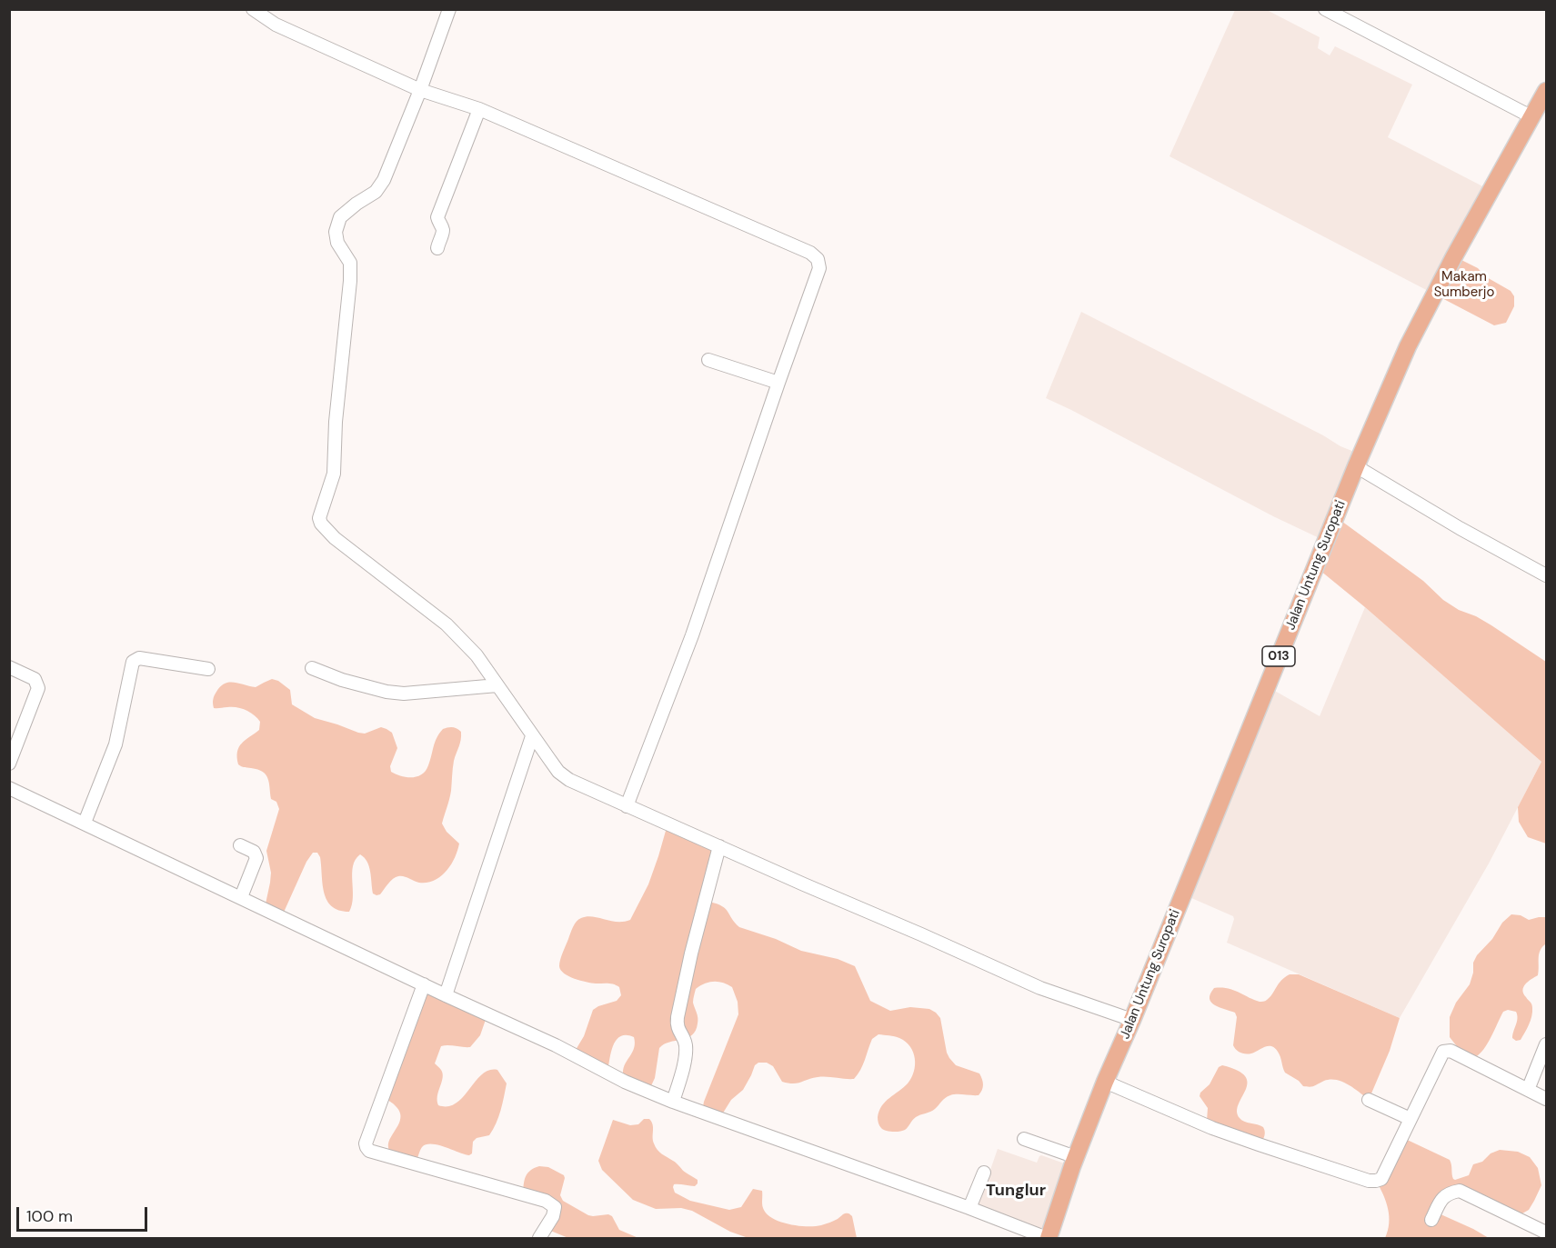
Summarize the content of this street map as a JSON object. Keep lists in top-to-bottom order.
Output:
{
  "streets": {
    "main road": ["Jalan Untung Suropati", "013"]
  },
  "districts": ["Tunglur"],
  "parks": ["Makam Sumberjo"],
  "scale_bar": "100 m"
}
